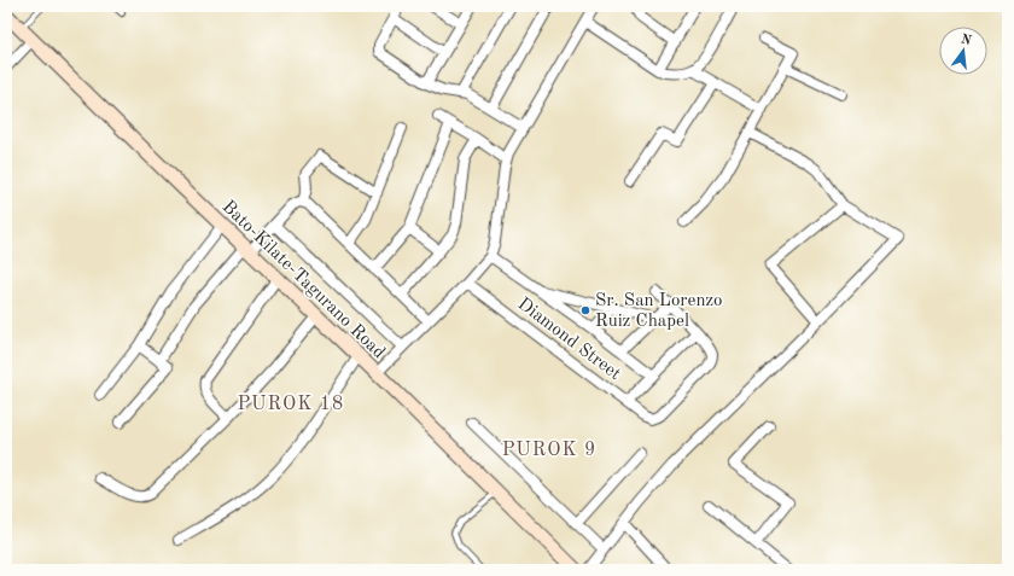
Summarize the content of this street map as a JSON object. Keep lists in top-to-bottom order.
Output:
{
  "streets": {
    "street": ["Bato-Kilate-Tagurano Road", "Diamond Street"]
  },
  "districts": ["PUROK 18", "PUROK 9"],
  "places": ["Sr. San Lorenzo Ruiz Chapel"],
  "north": "top"
}
